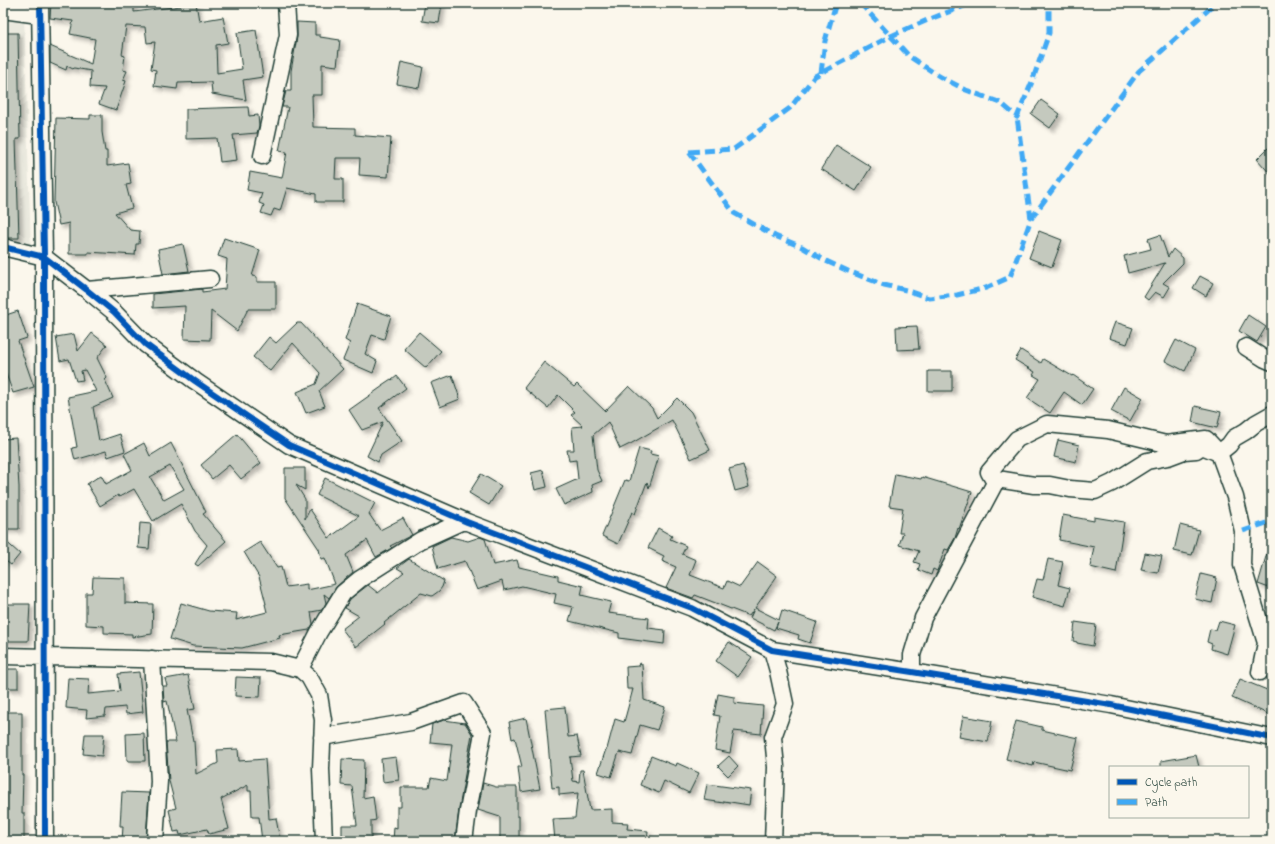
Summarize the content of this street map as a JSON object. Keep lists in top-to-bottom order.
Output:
{
  "legend": ["Cycle path", "Path"]
}
